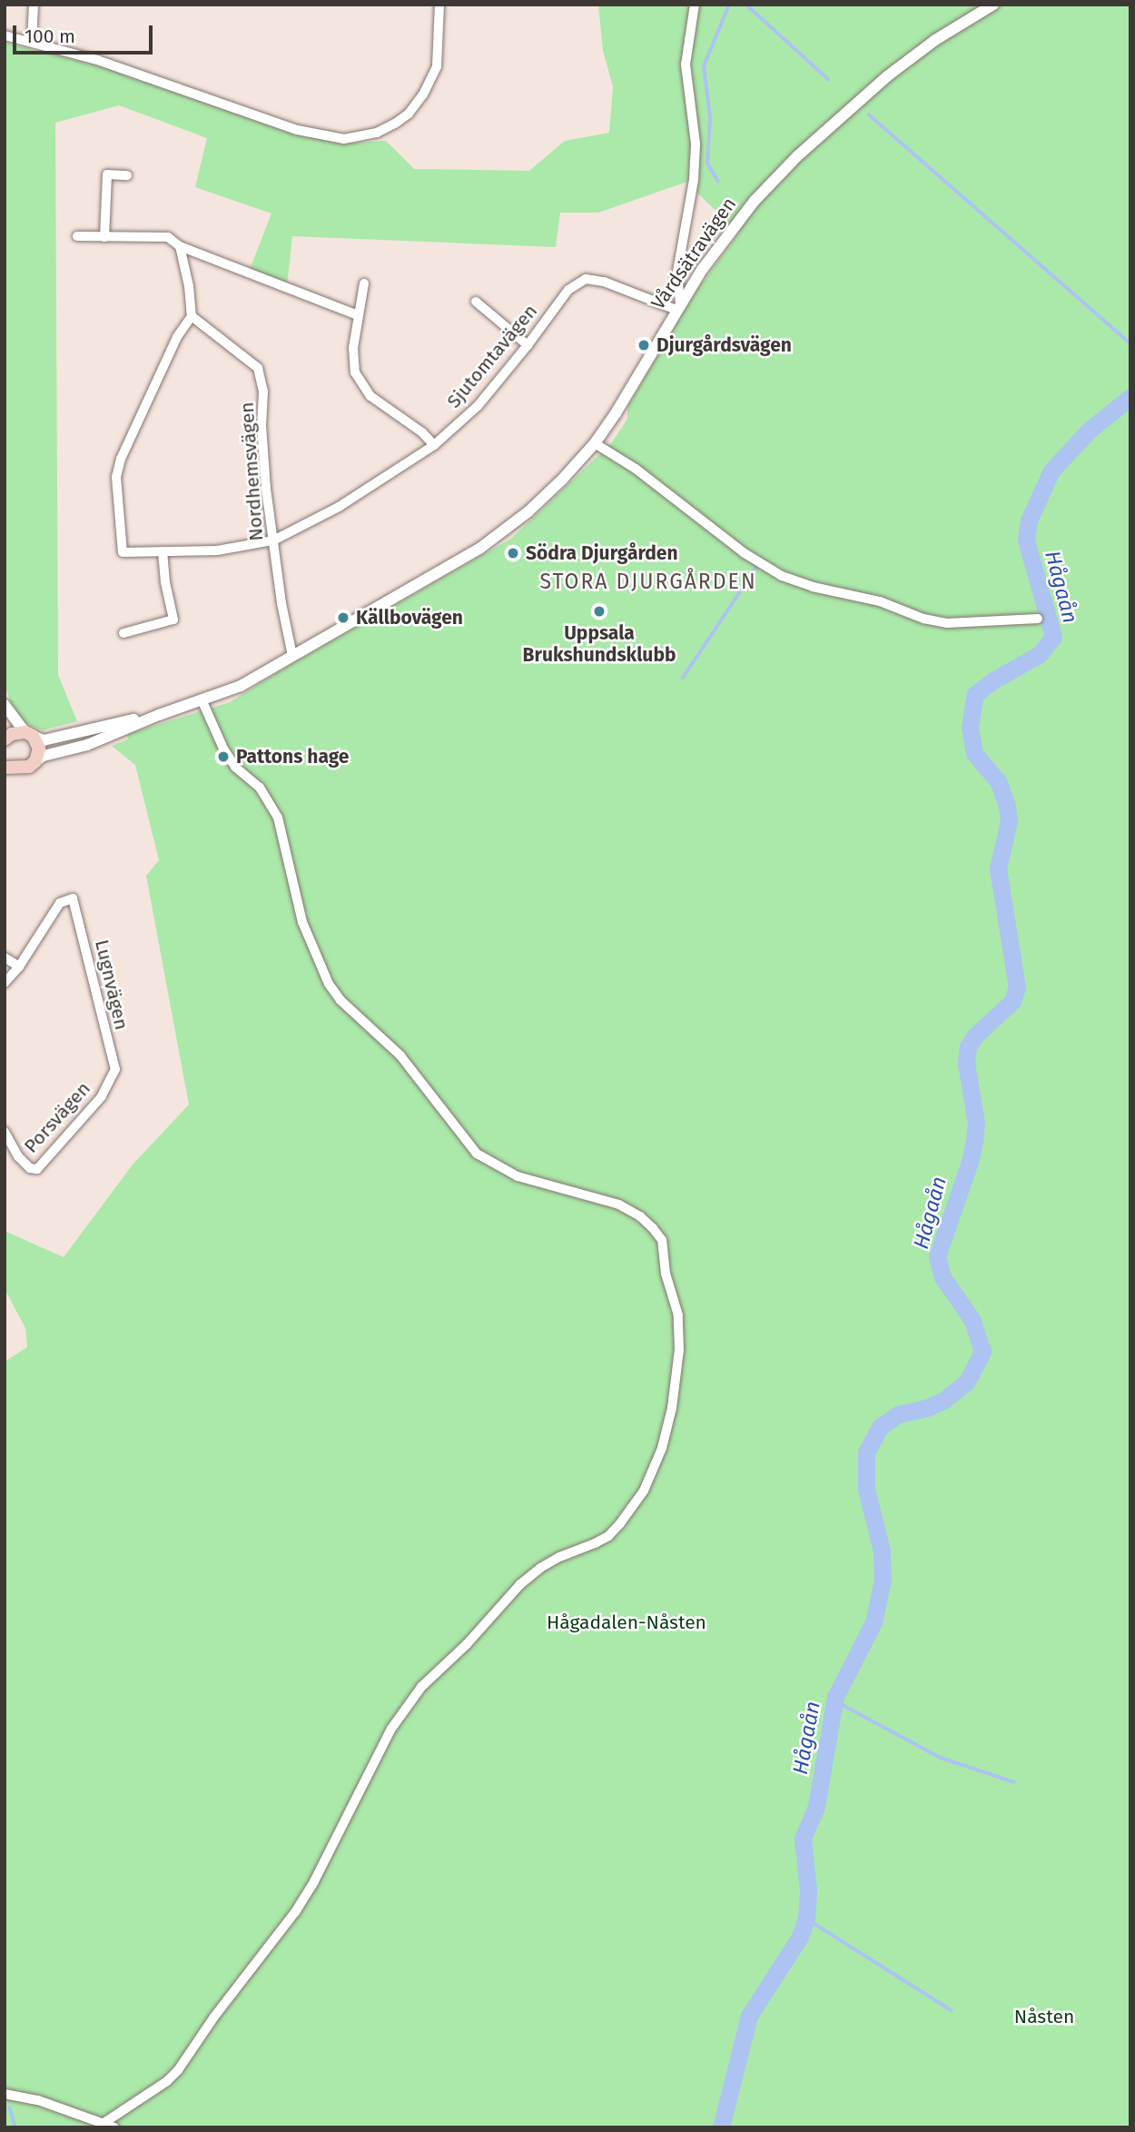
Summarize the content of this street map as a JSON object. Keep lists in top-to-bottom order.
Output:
{
  "streets": {
    "street": [
      "Vårdsätravägen",
      "Sjutomtavägen",
      "Nordhemsvägen",
      "Lugnvägen",
      "Porsvägen"
    ]
  },
  "crossings": [
    ["Vårdsätravägen", "Sjutomtavägen"],
    ["Vårdsätravägen", "Nordhemsvägen"],
    ["Sjutomtavägen", "Nordhemsvägen"],
    ["Lugnvägen", "Porsvägen"]
  ],
  "districts": ["STORA DJURGÅRDEN"],
  "water": ["Hågaån"],
  "parks": ["Hågadalen-Nåsten", "Nåsten"],
  "places": [
    "Djurgårdsvägen",
    "Södra Djurgården",
    "Uppsala Brukshundsklubb",
    "Källbovägen",
    "Pattons hage"
  ],
  "scale_bar": "100 m"
}
